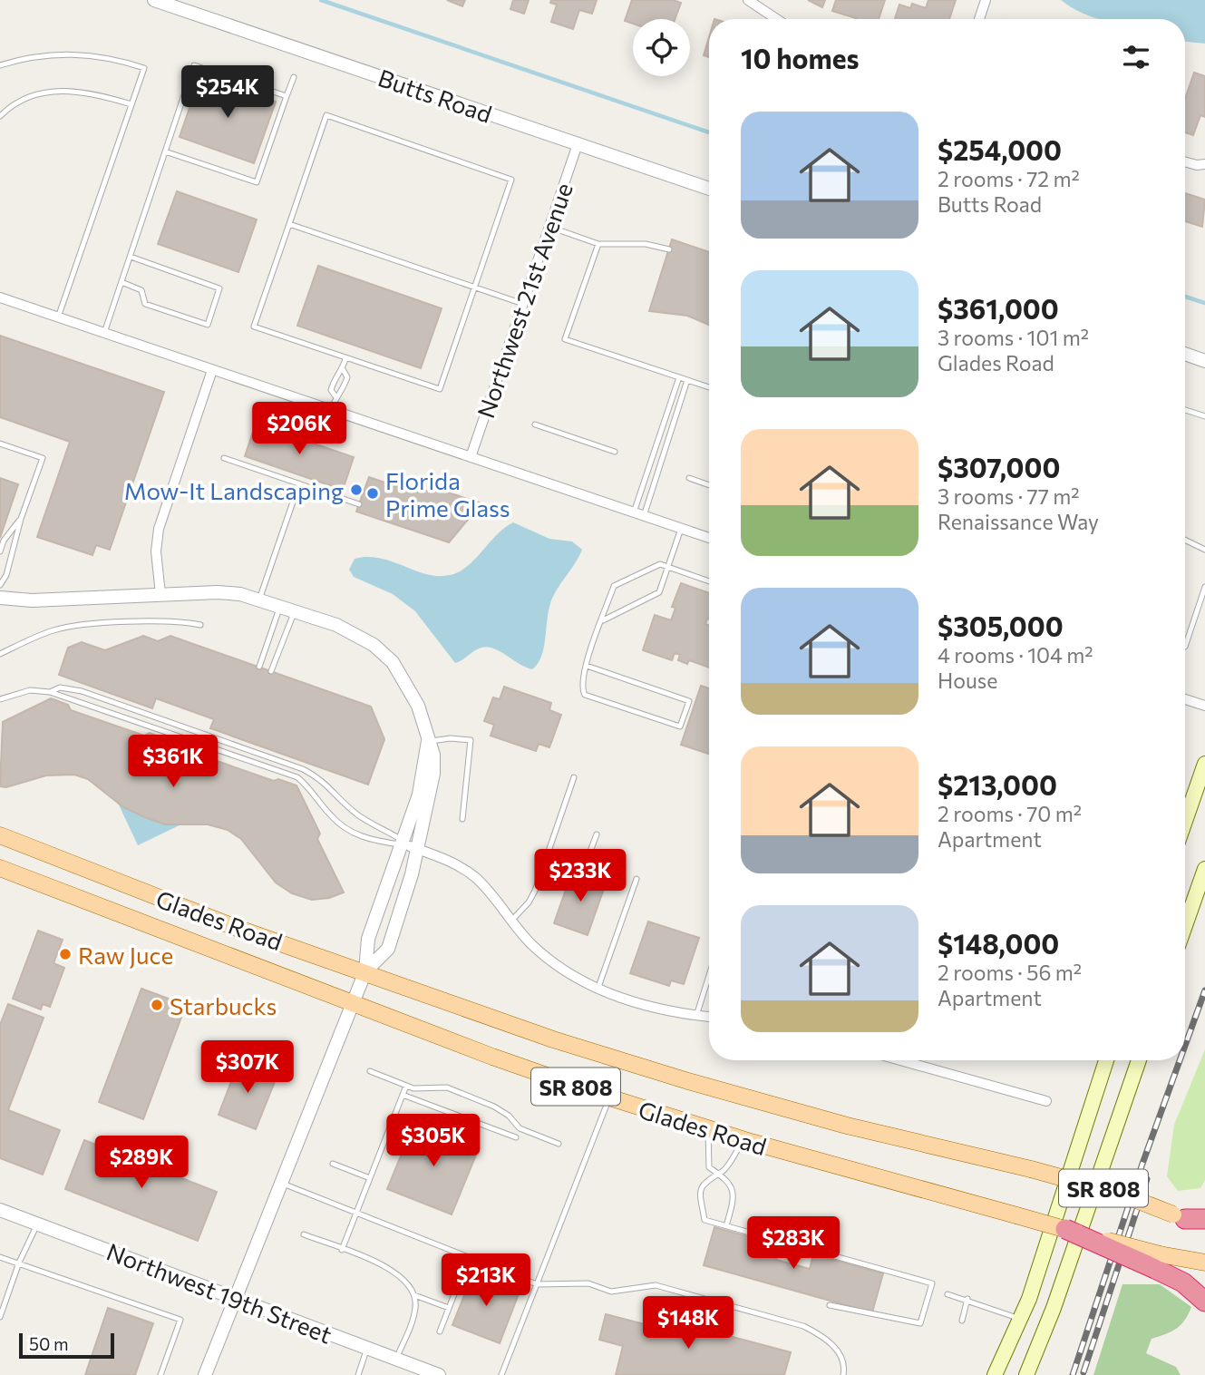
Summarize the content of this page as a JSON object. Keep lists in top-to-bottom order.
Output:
{
  "streets": {
    "main road": ["Glades Road", "SR 808"],
    "street": ["Butts Road", "Northwest 21st Avenue", "Northwest 19th Street"]
  },
  "crossings": [
    ["Butts Road", "Northwest 21st Avenue"]
  ],
  "places": [
    "Mow-It Landscaping",
    "Florida Prime Glass",
    "Raw Juce",
    "Starbucks"
  ],
  "scale_bar": "50 m",
  "page": {
    "heading": "10 homes",
    "price": [
      "$254K",
      "$206K",
      "$361K",
      "$233K",
      "$307K",
      "$305K",
      "$289K",
      "$283K",
      "$213K",
      "$148K"
    ],
    "list": [
      {
        "name": "$254,000",
        "note": "2 rooms · 72 m² · Butts Road"
      },
      {
        "name": "$361,000",
        "note": "3 rooms · 101 m² · Glades Road"
      },
      {
        "name": "$307,000",
        "note": "3 rooms · 77 m² · Renaissance Way"
      },
      {
        "name": "$305,000",
        "note": "4 rooms · 104 m² · House"
      },
      {
        "name": "$213,000",
        "note": "2 rooms · 70 m² · Apartment"
      },
      {
        "name": "$148,000",
        "note": "2 rooms · 56 m² · Apartment"
      }
    ],
    "scale": "50 m"
  }
}
